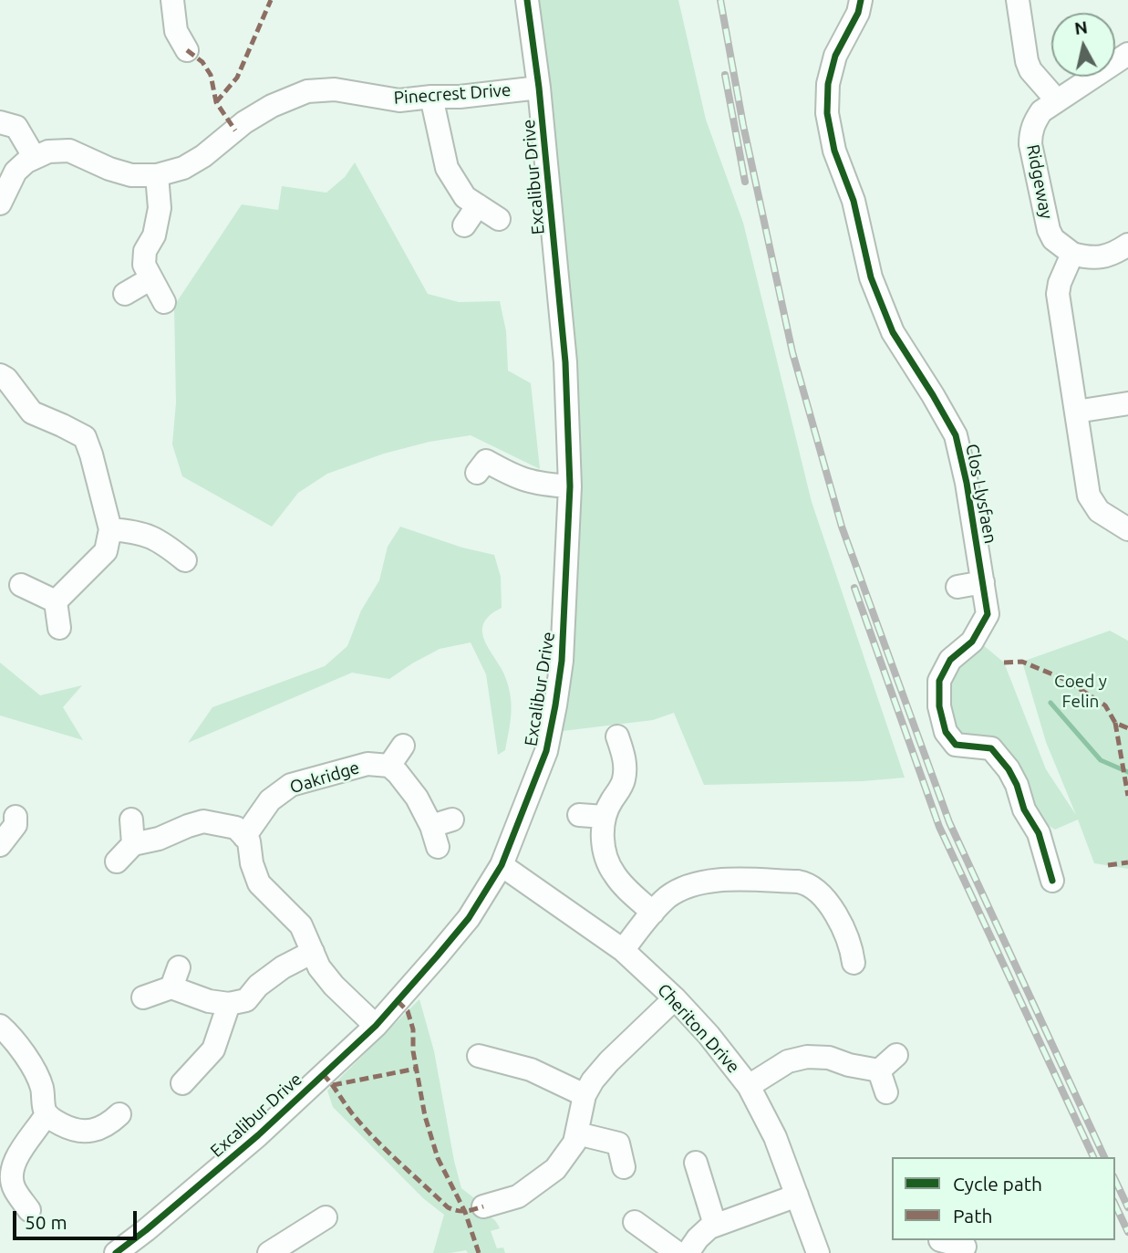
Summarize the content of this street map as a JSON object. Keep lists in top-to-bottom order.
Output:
{
  "streets": {
    "street": [
      "Pinecrest Drive",
      "Excalibur Drive",
      "Ridgeway",
      "Clos Llysfaen",
      "Oakridge",
      "Cheriton Drive"
    ]
  },
  "crossings": [
    ["Pinecrest Drive", "Excalibur Drive"],
    ["Excalibur Drive", "Cheriton Drive"]
  ],
  "parks": ["Coed y Felin"],
  "legend": ["Cycle path", "Path"],
  "scale_bar": "50 m",
  "north": "top"
}
